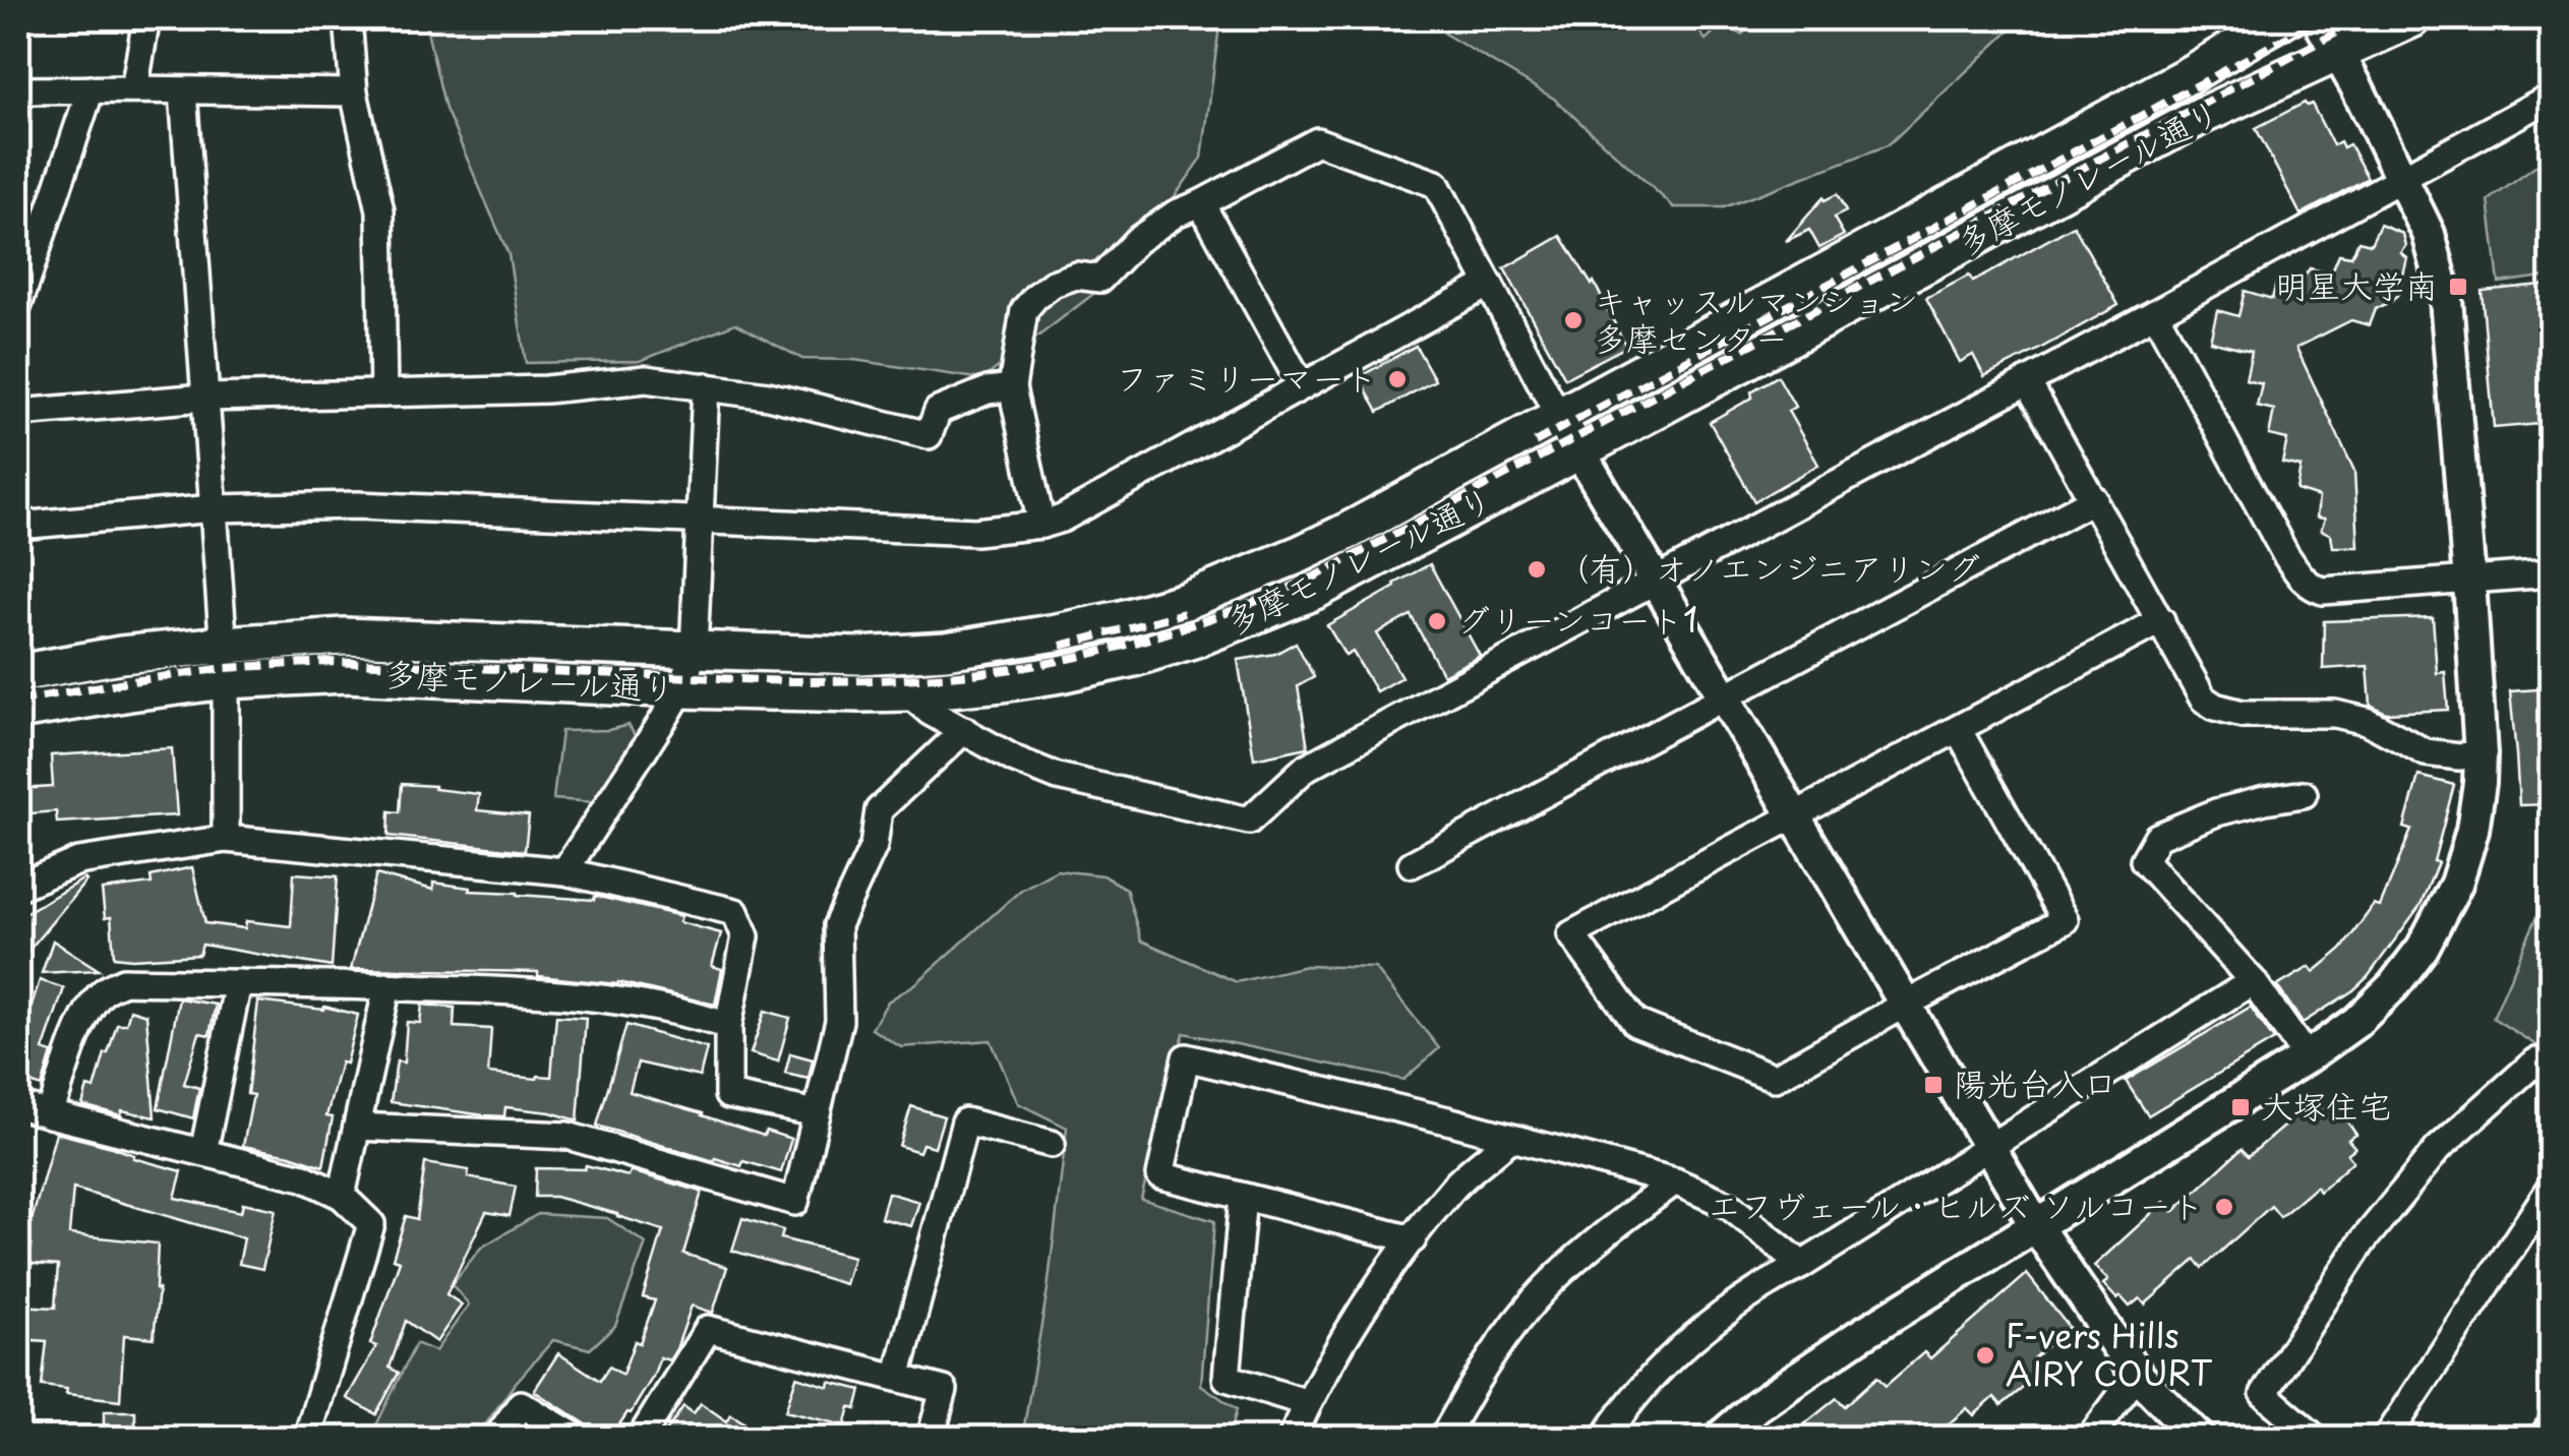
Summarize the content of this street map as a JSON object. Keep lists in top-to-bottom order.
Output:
{
  "streets": {
    "main road": ["多摩モノレール通り"]
  },
  "places": {
    "transit": ["明星大学南", "陽光台入口", "大塚住宅"],
    "other": [
      "キャッスルマンション 多摩センター",
      "ファミリーマート",
      "（有）オノエンジニアリング",
      "グリーンコート1",
      "エフヴェール・ヒルズ ソルコート",
      "F-vers Hills AIRY COURT"
    ]
  }
}
